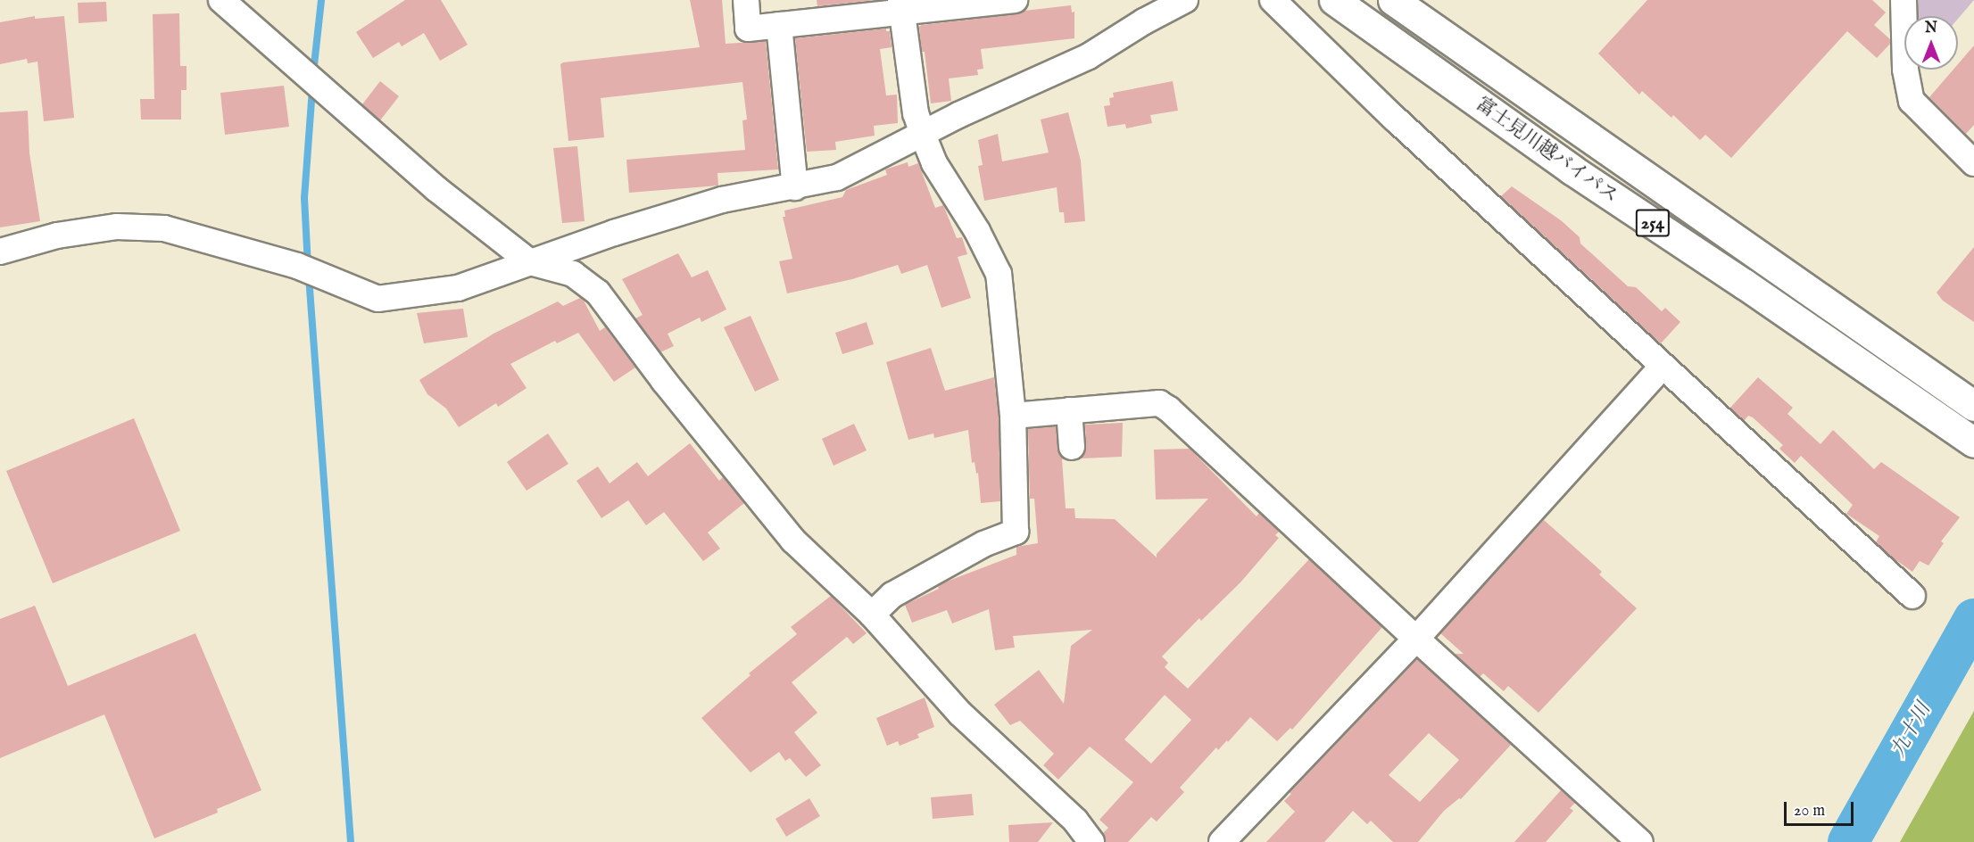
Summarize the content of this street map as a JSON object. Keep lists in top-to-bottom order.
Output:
{
  "streets": {
    "highway": ["富士見川越バイパス", "254"]
  },
  "water": ["九十川"],
  "scale_bar": "20 m",
  "north": "top"
}
